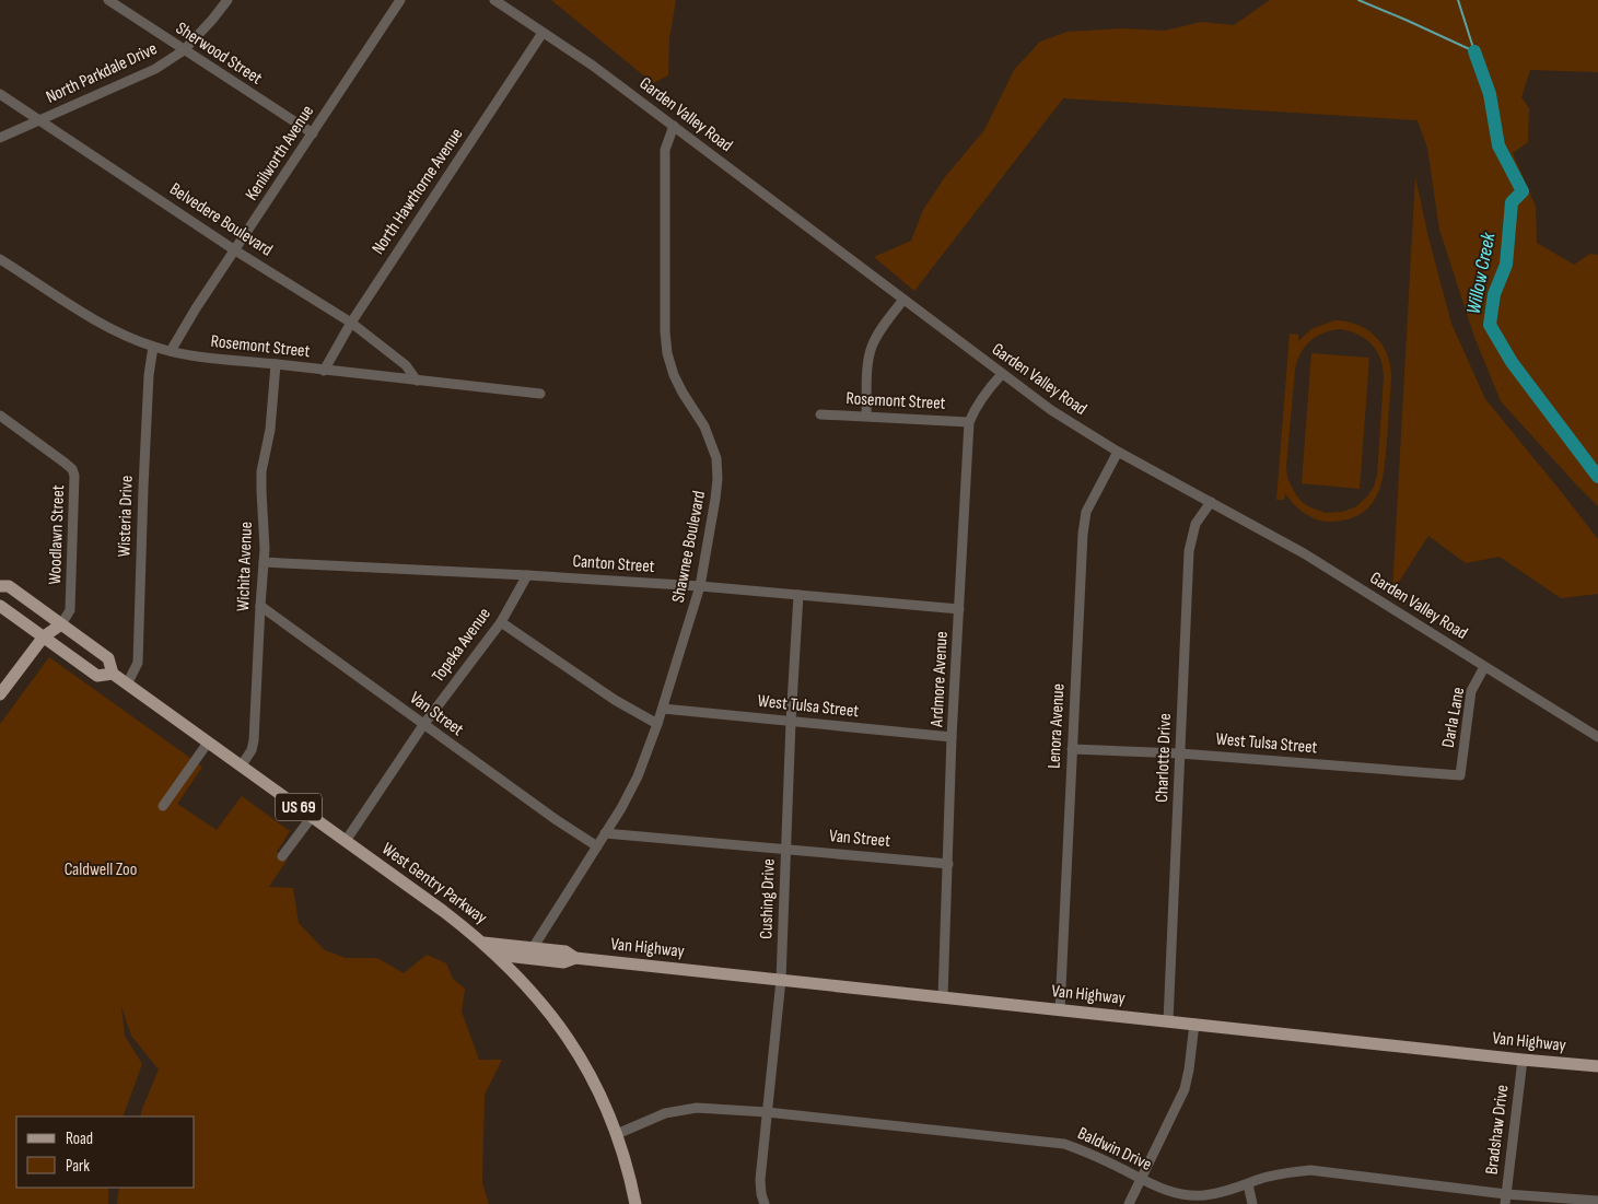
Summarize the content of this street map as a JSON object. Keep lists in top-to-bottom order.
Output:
{
  "streets": {
    "main road": ["US 69", "West Gentry Parkway", "Van Highway"],
    "street": [
      "Sherwood Street",
      "North Parkdale Drive",
      "Garden Valley Road",
      "Kenilworth Avenue",
      "North Hawthorne Avenue",
      "Belvedere Boulevard",
      "Rosemont Street",
      "Wisteria Drive",
      "Woodlawn Street",
      "Shawnee Boulevard",
      "Canton Street",
      "Wichita Avenue",
      "Topeka Avenue",
      "Ardmore Avenue",
      "West Tulsa Street",
      "Van Street",
      "Darla Lane",
      "Lenora Avenue",
      "Charlotte Drive",
      "Cushing Drive",
      "Bradshaw Drive",
      "Baldwin Drive"
    ]
  },
  "crossings": [
    ["Sherwood Street", "North Parkdale Drive"],
    ["Sherwood Street", "Kenilworth Avenue"],
    ["North Parkdale Drive", "Belvedere Boulevard"],
    ["Garden Valley Road", "North Hawthorne Avenue"],
    ["Garden Valley Road", "Shawnee Boulevard"],
    ["Garden Valley Road", "Ardmore Avenue"],
    ["Garden Valley Road", "Darla Lane"],
    ["Garden Valley Road", "Lenora Avenue"],
    ["Garden Valley Road", "Charlotte Drive"],
    ["Kenilworth Avenue", "Belvedere Boulevard"],
    ["Kenilworth Avenue", "Rosemont Street"],
    ["North Hawthorne Avenue", "Belvedere Boulevard"],
    ["North Hawthorne Avenue", "Rosemont Street"],
    ["Belvedere Boulevard", "Rosemont Street"],
    ["Rosemont Street", "Wisteria Drive"],
    ["Rosemont Street", "Wichita Avenue"],
    ["Rosemont Street", "Ardmore Avenue"],
    ["Wisteria Drive", "West Gentry Parkway"],
    ["Woodlawn Street", "West Gentry Parkway"],
    ["Shawnee Boulevard", "Canton Street"],
    ["Shawnee Boulevard", "West Tulsa Street"],
    ["Shawnee Boulevard", "Van Street"],
    ["Shawnee Boulevard", "Van Highway"],
    ["Canton Street", "Wichita Avenue"],
    ["Canton Street", "Topeka Avenue"],
    ["Canton Street", "Ardmore Avenue"],
    ["Canton Street", "Cushing Drive"],
    ["Wichita Avenue", "Van Street"],
    ["Wichita Avenue", "West Gentry Parkway"],
    ["Topeka Avenue", "Van Street"],
    ["Topeka Avenue", "West Gentry Parkway"],
    ["Ardmore Avenue", "West Tulsa Street"],
    ["Ardmore Avenue", "Van Street"],
    ["Ardmore Avenue", "Van Highway"],
    ["West Tulsa Street", "Darla Lane"],
    ["West Tulsa Street", "Lenora Avenue"],
    ["West Tulsa Street", "Charlotte Drive"],
    ["West Tulsa Street", "Cushing Drive"],
    ["Van Street", "Cushing Drive"],
    ["Lenora Avenue", "Van Highway"],
    ["Charlotte Drive", "Van Highway"],
    ["West Gentry Parkway", "Van Highway"],
    ["West Gentry Parkway", "Baldwin Drive"],
    ["Cushing Drive", "Van Highway"],
    ["Cushing Drive", "Baldwin Drive"],
    ["Van Highway", "Bradshaw Drive"],
    ["Bradshaw Drive", "Baldwin Drive"]
  ],
  "water": ["Willow Creek"],
  "parks": ["Caldwell Zoo"],
  "legend": ["Road", "Park"]
}
